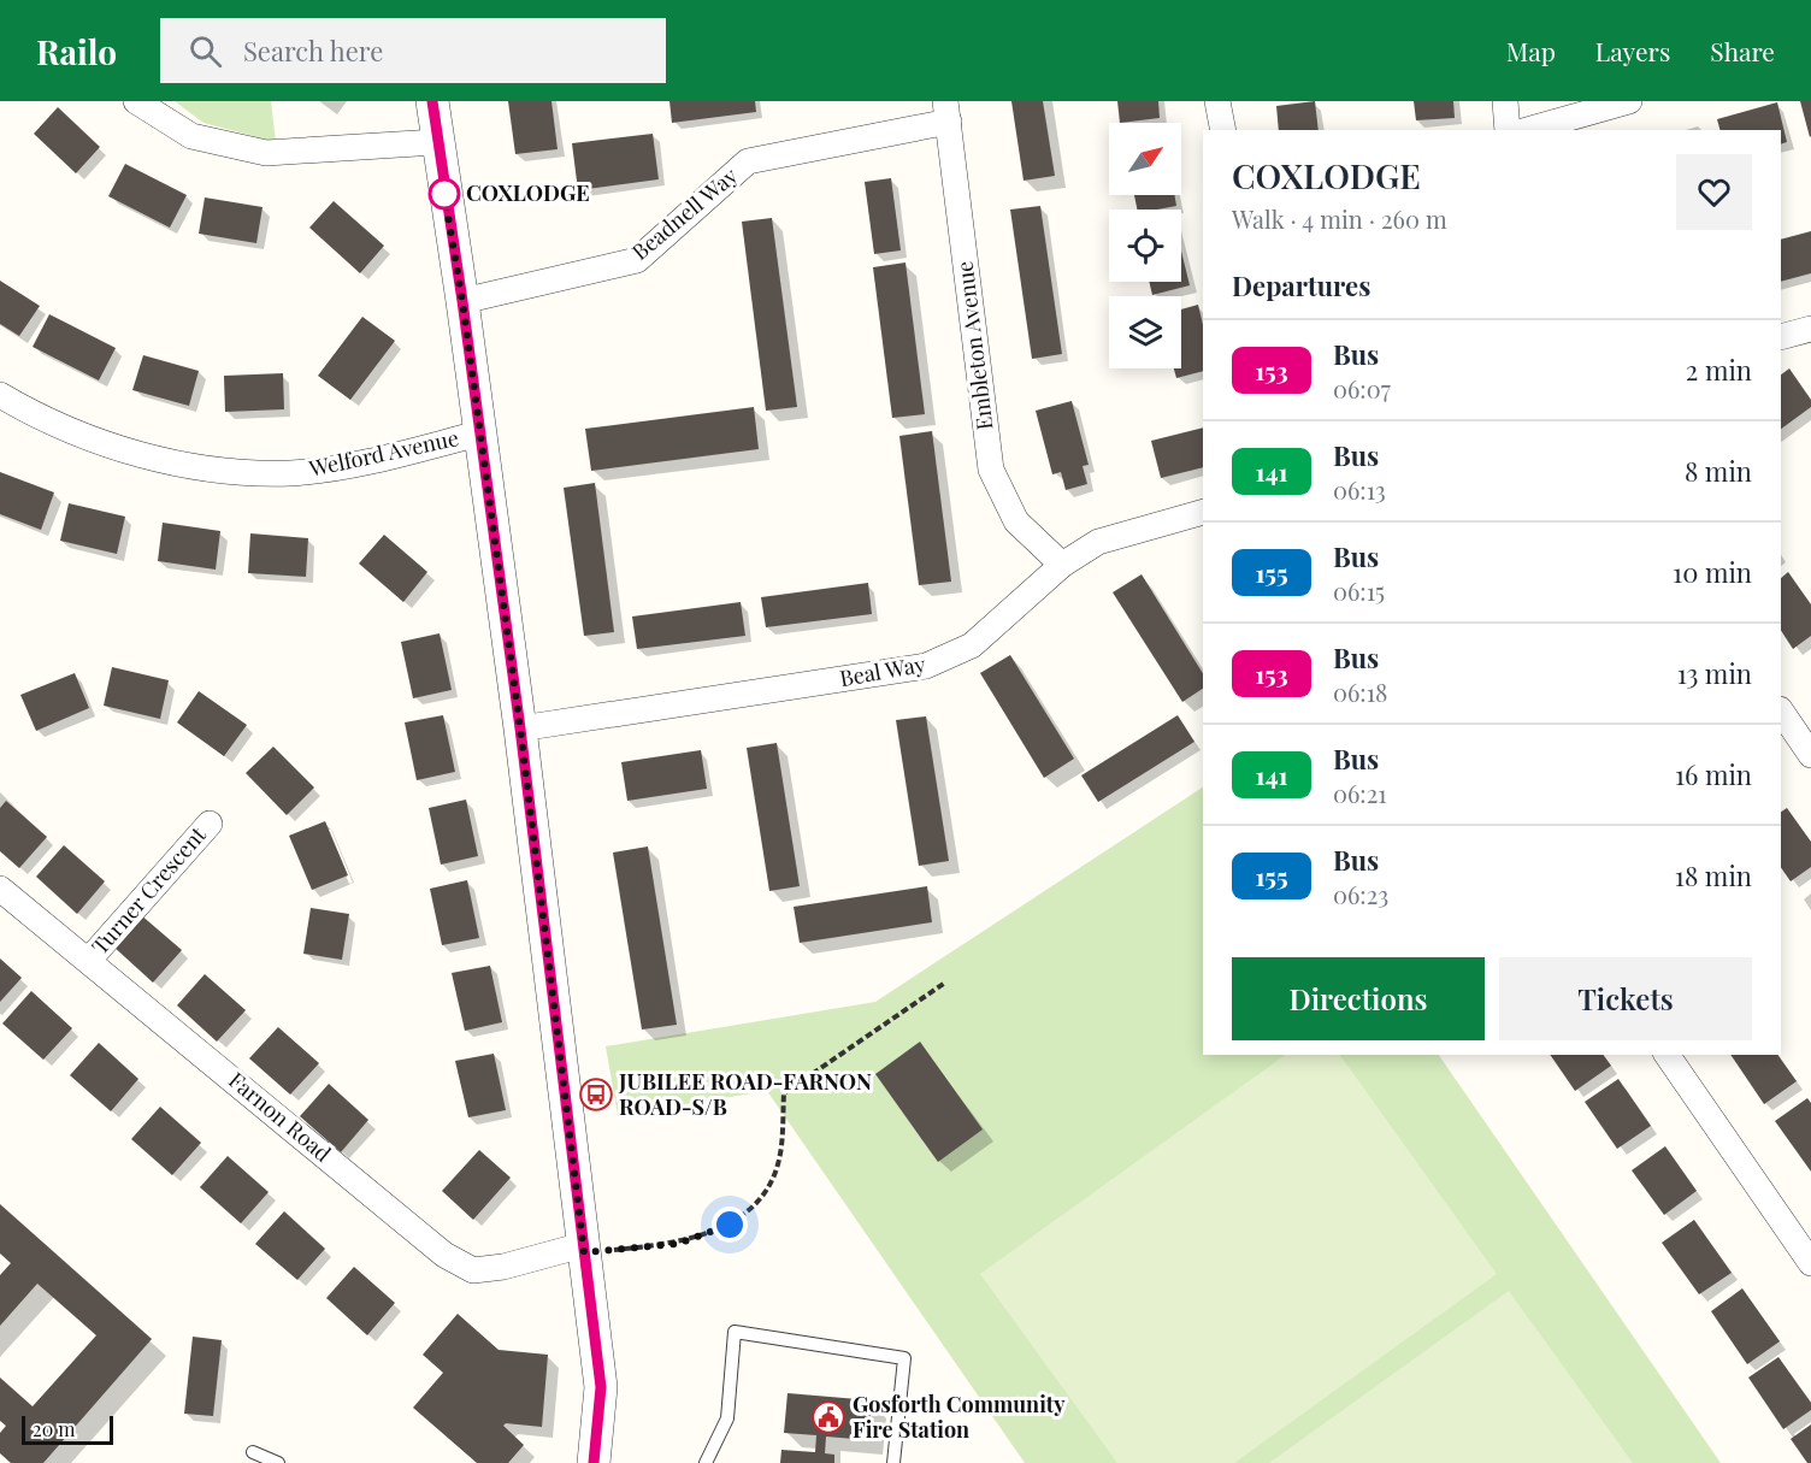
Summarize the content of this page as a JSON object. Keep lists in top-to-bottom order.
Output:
{
  "streets": {
    "street": [
      "Beadnell Way",
      "Embleton Avenue",
      "Welford Avenue",
      "Beal Way",
      "Turner Crescent",
      "Farnon Road"
    ]
  },
  "crossings": [
    ["Beadnell Way", "Embleton Avenue"],
    ["Embleton Avenue", "Beal Way"],
    ["Turner Crescent", "Farnon Road"]
  ],
  "places": {
    "other": ["COXLODGE"],
    "bus stop": ["JUBILEE ROAD-FARNON ROAD-S/B"],
    "public building": ["Gosforth Community Fire Station"]
  },
  "lines": ["bus line 153"],
  "scale_bar": "20 m",
  "north": "top right",
  "page": {
    "header": "Railo",
    "search": "Search here",
    "nav": ["Map", "Layers", "Share"],
    "heading": [
      ["COXLODGE", "Walk · 4 min · 260 m"],
      "Departures"
    ],
    "list": [
      {
        "mark": "153",
        "name": "Bus",
        "note": "06:07",
        "value": "2 min"
      },
      {
        "mark": "141",
        "name": "Bus",
        "note": "06:13",
        "value": "8 min"
      },
      {
        "mark": "155",
        "name": "Bus",
        "note": "06:15",
        "value": "10 min"
      },
      {
        "mark": "153",
        "name": "Bus",
        "note": "06:18",
        "value": "13 min"
      },
      {
        "mark": "141",
        "name": "Bus",
        "note": "06:21",
        "value": "16 min"
      },
      {
        "mark": "155",
        "name": "Bus",
        "note": "06:23",
        "value": "18 min"
      }
    ],
    "buttons": ["Directions", "Tickets"],
    "scale": "20 m"
  }
}
